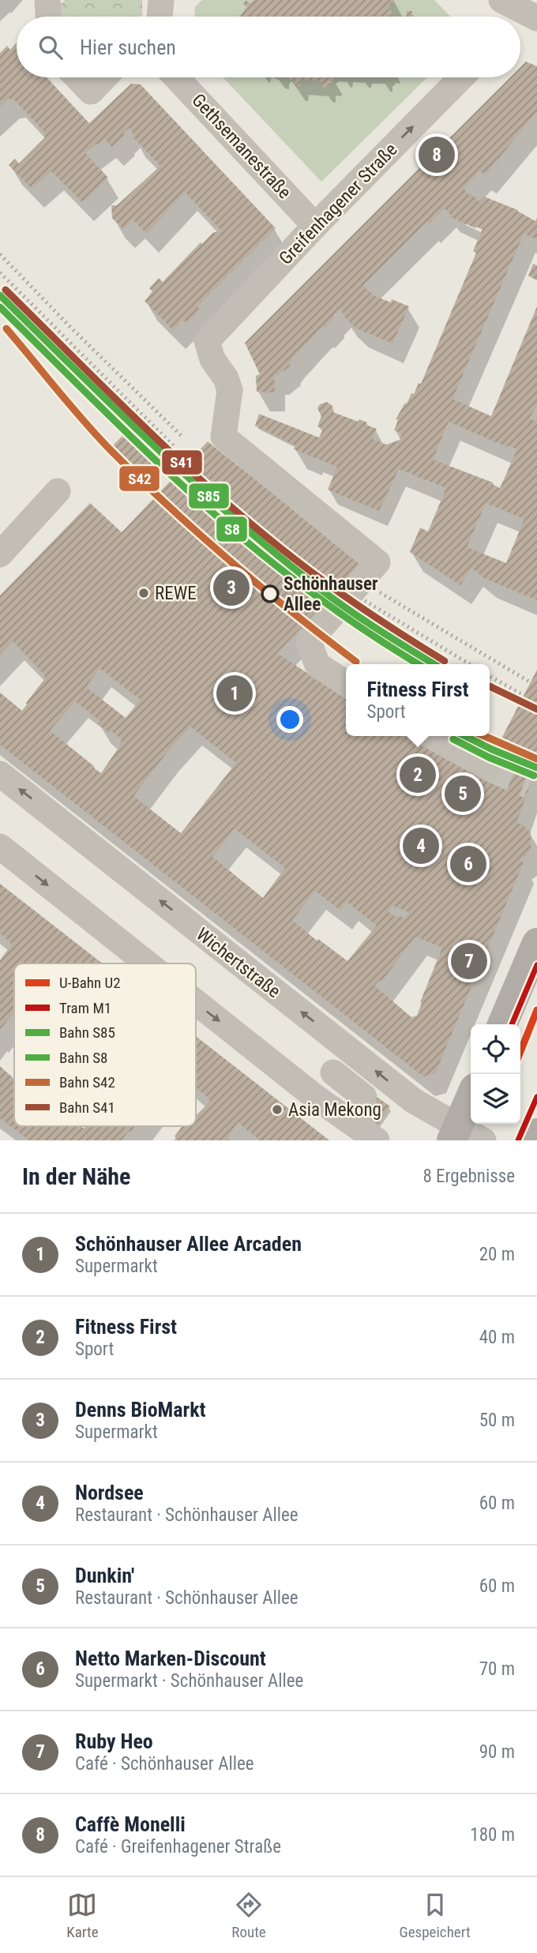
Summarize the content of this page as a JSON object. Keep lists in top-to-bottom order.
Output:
{
  "streets": {
    "street": ["Gethsemanestraße", "Greifenhagener Straße", "Wichertstraße"]
  },
  "crossings": [
    ["Gethsemanestraße", "Greifenhagener Straße"]
  ],
  "places": ["REWE", "Schönhauser Allee", "Asia Mekong"],
  "lines": [
    "rail line S41",
    "rail line S85",
    "rail line S8",
    "rail line S42",
    "tram line M1",
    "metro line U2"
  ],
  "legend": [
    "U-Bahn U2",
    "Tram M1",
    "Bahn S85",
    "Bahn S8",
    "Bahn S42",
    "Bahn S41"
  ],
  "page": {
    "search": "Hier suchen",
    "pins": [
      "8",
      "3",
      "1",
      "2",
      "5",
      "4",
      "6",
      "7"
    ],
    "popup": ["Fitness First", "Sport"],
    "heading": ["In der Nähe", "8 Ergebnisse"],
    "list": [
      {
        "mark": "1",
        "name": "Schönhauser Allee Arcaden",
        "note": "Supermarkt",
        "value": "20 m"
      },
      {
        "mark": "2",
        "name": "Fitness First",
        "note": "Sport",
        "value": "40 m"
      },
      {
        "mark": "3",
        "name": "Denns BioMarkt",
        "note": "Supermarkt",
        "value": "50 m"
      },
      {
        "mark": "4",
        "name": "Nordsee",
        "note": "Restaurant · Schönhauser Allee",
        "value": "60 m"
      },
      {
        "mark": "5",
        "name": "Dunkin'",
        "note": "Restaurant · Schönhauser Allee",
        "value": "60 m"
      },
      {
        "mark": "6",
        "name": "Netto Marken-Discount",
        "note": "Supermarkt · Schönhauser Allee",
        "value": "70 m"
      },
      {
        "mark": "7",
        "name": "Ruby Heo",
        "note": "Café · Schönhauser Allee",
        "value": "90 m"
      },
      {
        "mark": "8",
        "name": "Caffè Monelli",
        "note": "Café · Greifenhagener Straße",
        "value": "180 m"
      }
    ],
    "nav": ["Karte", "Route", "Gespeichert"]
  }
}
